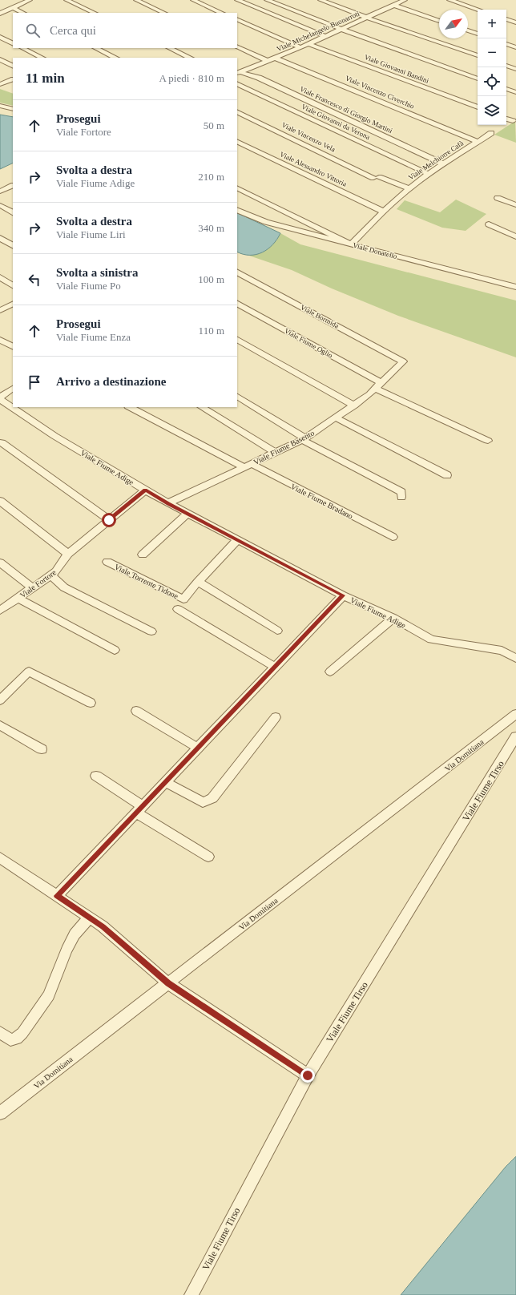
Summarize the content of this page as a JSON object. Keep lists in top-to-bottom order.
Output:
{
  "streets": {
    "street": [
      "Viale Michelangelo Buonarroti",
      "Viale Giovanni Bandini",
      "Viale Vincenzo Civerchio",
      "Viale Francesco di Giorgio Martini",
      "Viale Giovanni da Verona",
      "Viale Vincenzo Vela",
      "Viale Melchiorre Cafà",
      "Viale Alessandro Vittoria",
      "Viale Donatello",
      "Viale Bormida",
      "Viale Fiume Oglio",
      "Viale Fiume Basento",
      "Viale Fiume Adige",
      "Viale Fiume Bradano",
      "Viale Torrente Tidone",
      "Viale Fortore",
      "Via Domitiana",
      "Viale Fiume Tirso"
    ]
  },
  "crossings": [
    ["Viale Michelangelo Buonarroti", "Viale Giovanni Bandini"],
    ["Viale Michelangelo Buonarroti", "Viale Vincenzo Civerchio"],
    ["Viale Michelangelo Buonarroti", "Viale Francesco di Giorgio Martini"],
    ["Viale Vincenzo Civerchio", "Viale Melchiorre Cafà"],
    ["Viale Francesco di Giorgio Martini", "Viale Melchiorre Cafà"],
    ["Viale Giovanni da Verona", "Viale Melchiorre Cafà"],
    ["Viale Vincenzo Vela", "Viale Melchiorre Cafà"],
    ["Viale Melchiorre Cafà", "Viale Alessandro Vittoria"],
    ["Viale Melchiorre Cafà", "Viale Donatello"],
    ["Viale Bormida", "Viale Fiume Basento"],
    ["Viale Fiume Oglio", "Viale Fiume Basento"],
    ["Viale Fiume Basento", "Viale Fiume Adige"],
    ["Viale Fiume Basento", "Viale Fiume Bradano"],
    ["Viale Fiume Adige", "Viale Torrente Tidone"],
    ["Viale Fiume Adige", "Viale Fortore"]
  ],
  "north": "top right",
  "page": {
    "map_buttons": ["+", "−"],
    "search": "Cerca qui",
    "heading": ["11 min", "A piedi · 810 m"],
    "list": [
      ["Prosegui", "Viale Fortore", "50 m"],
      ["Svolta a destra", "Viale Fiume Adige", "210 m"],
      ["Svolta a destra", "Viale Fiume Liri", "340 m"],
      ["Svolta a sinistra", "Viale Fiume Po", "100 m"],
      ["Prosegui", "Viale Fiume Enza", "110 m"],
      "Arrivo a destinazione"
    ]
  }
}
